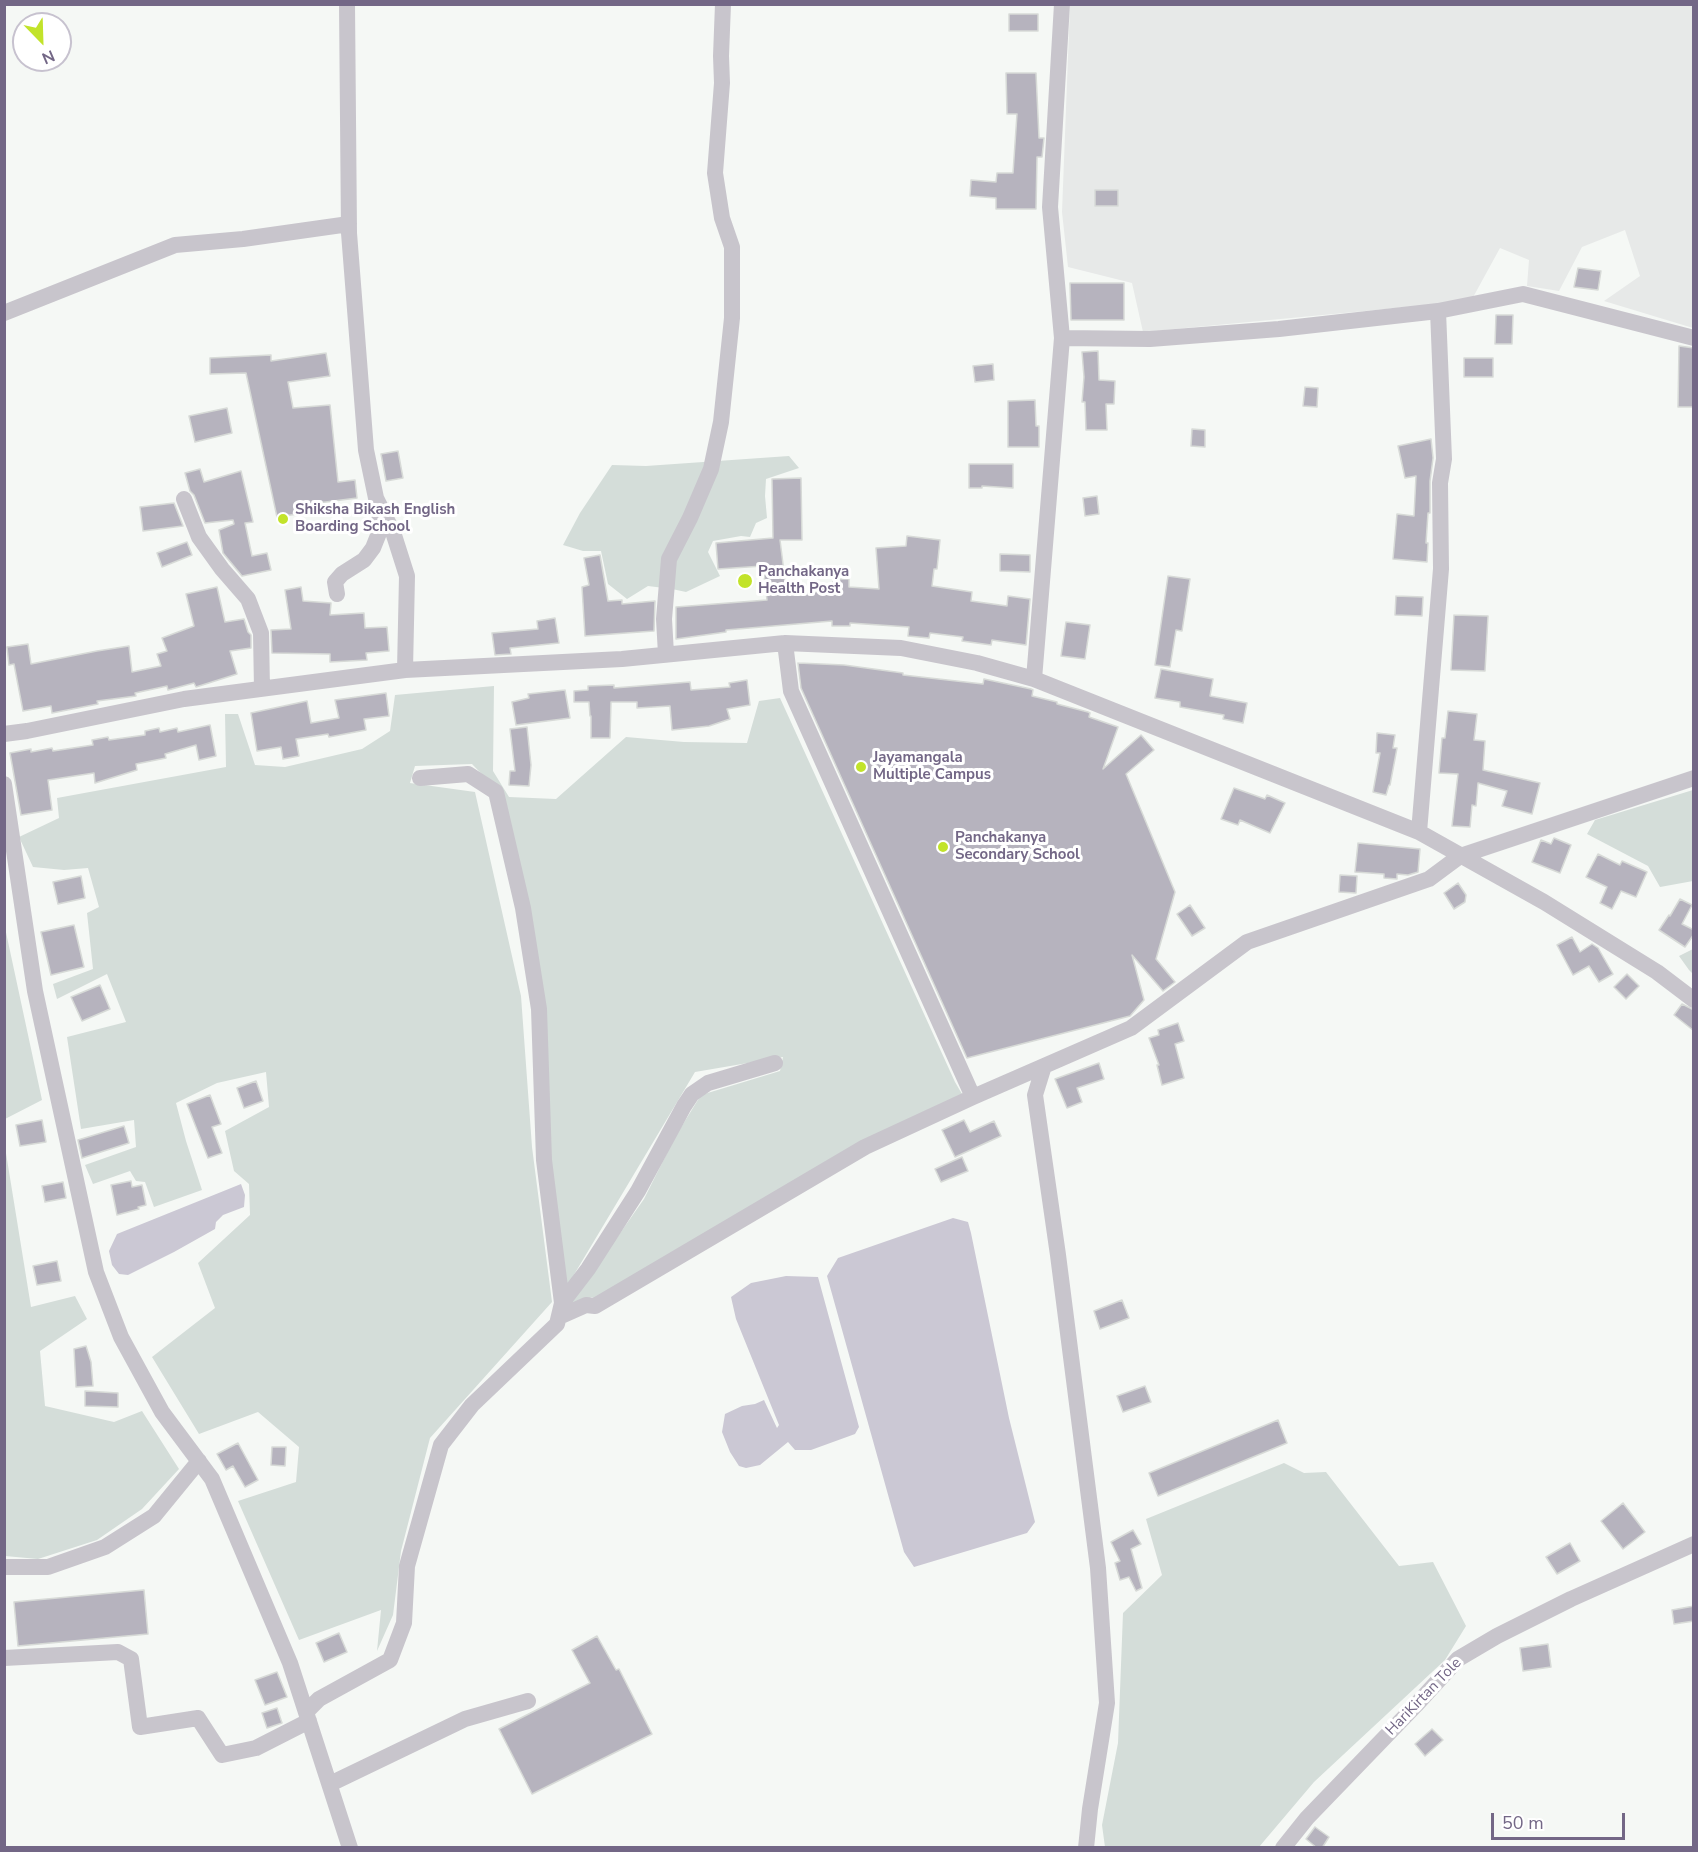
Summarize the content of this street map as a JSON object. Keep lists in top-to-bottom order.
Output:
{
  "streets": {
    "street": ["HariKirtan Tole"]
  },
  "places": [
    "Shiksha Bikash English Boarding School",
    "Panchakanya Health Post",
    "Jayamangala Multiple Campus",
    "Panchakanya Secondary School"
  ],
  "scale_bar": "50 m",
  "north": "bottom right"
}
